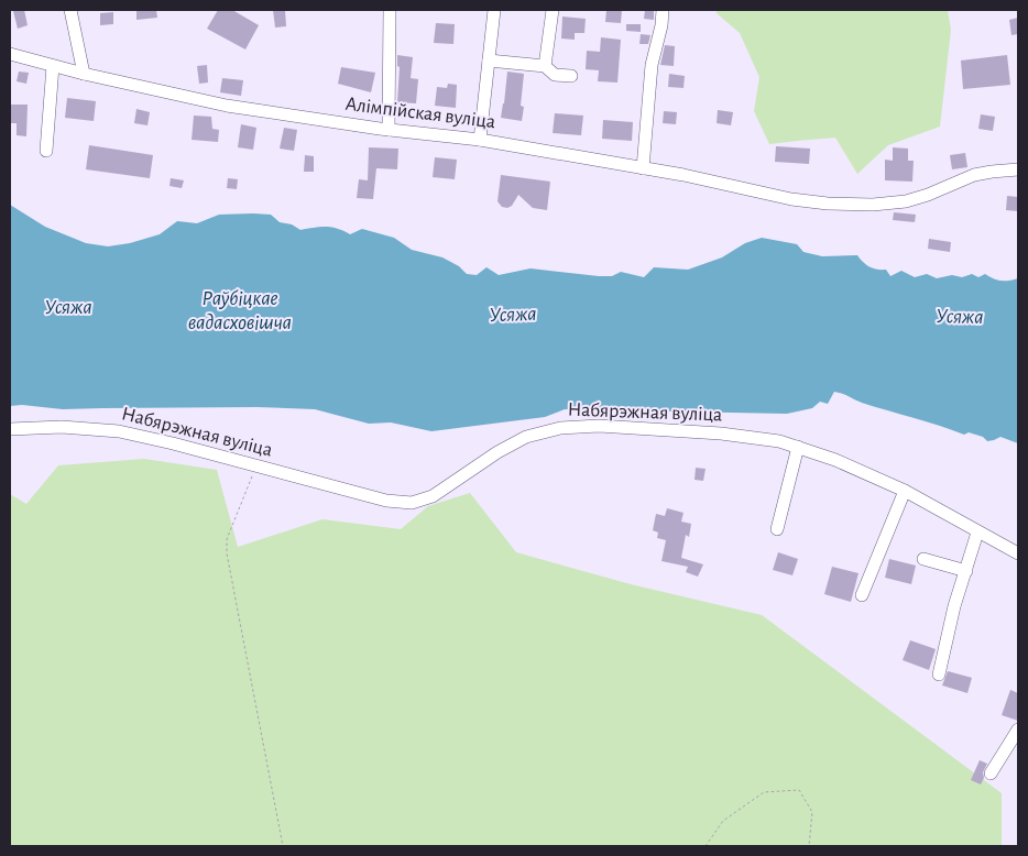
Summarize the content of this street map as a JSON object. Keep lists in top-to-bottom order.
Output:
{
  "streets": {
    "street": ["Алімпійская вуліца", "Набярэжная вуліца"]
  },
  "water": ["Раўбіцкае вадасховішча", "Усяжа"]
}
